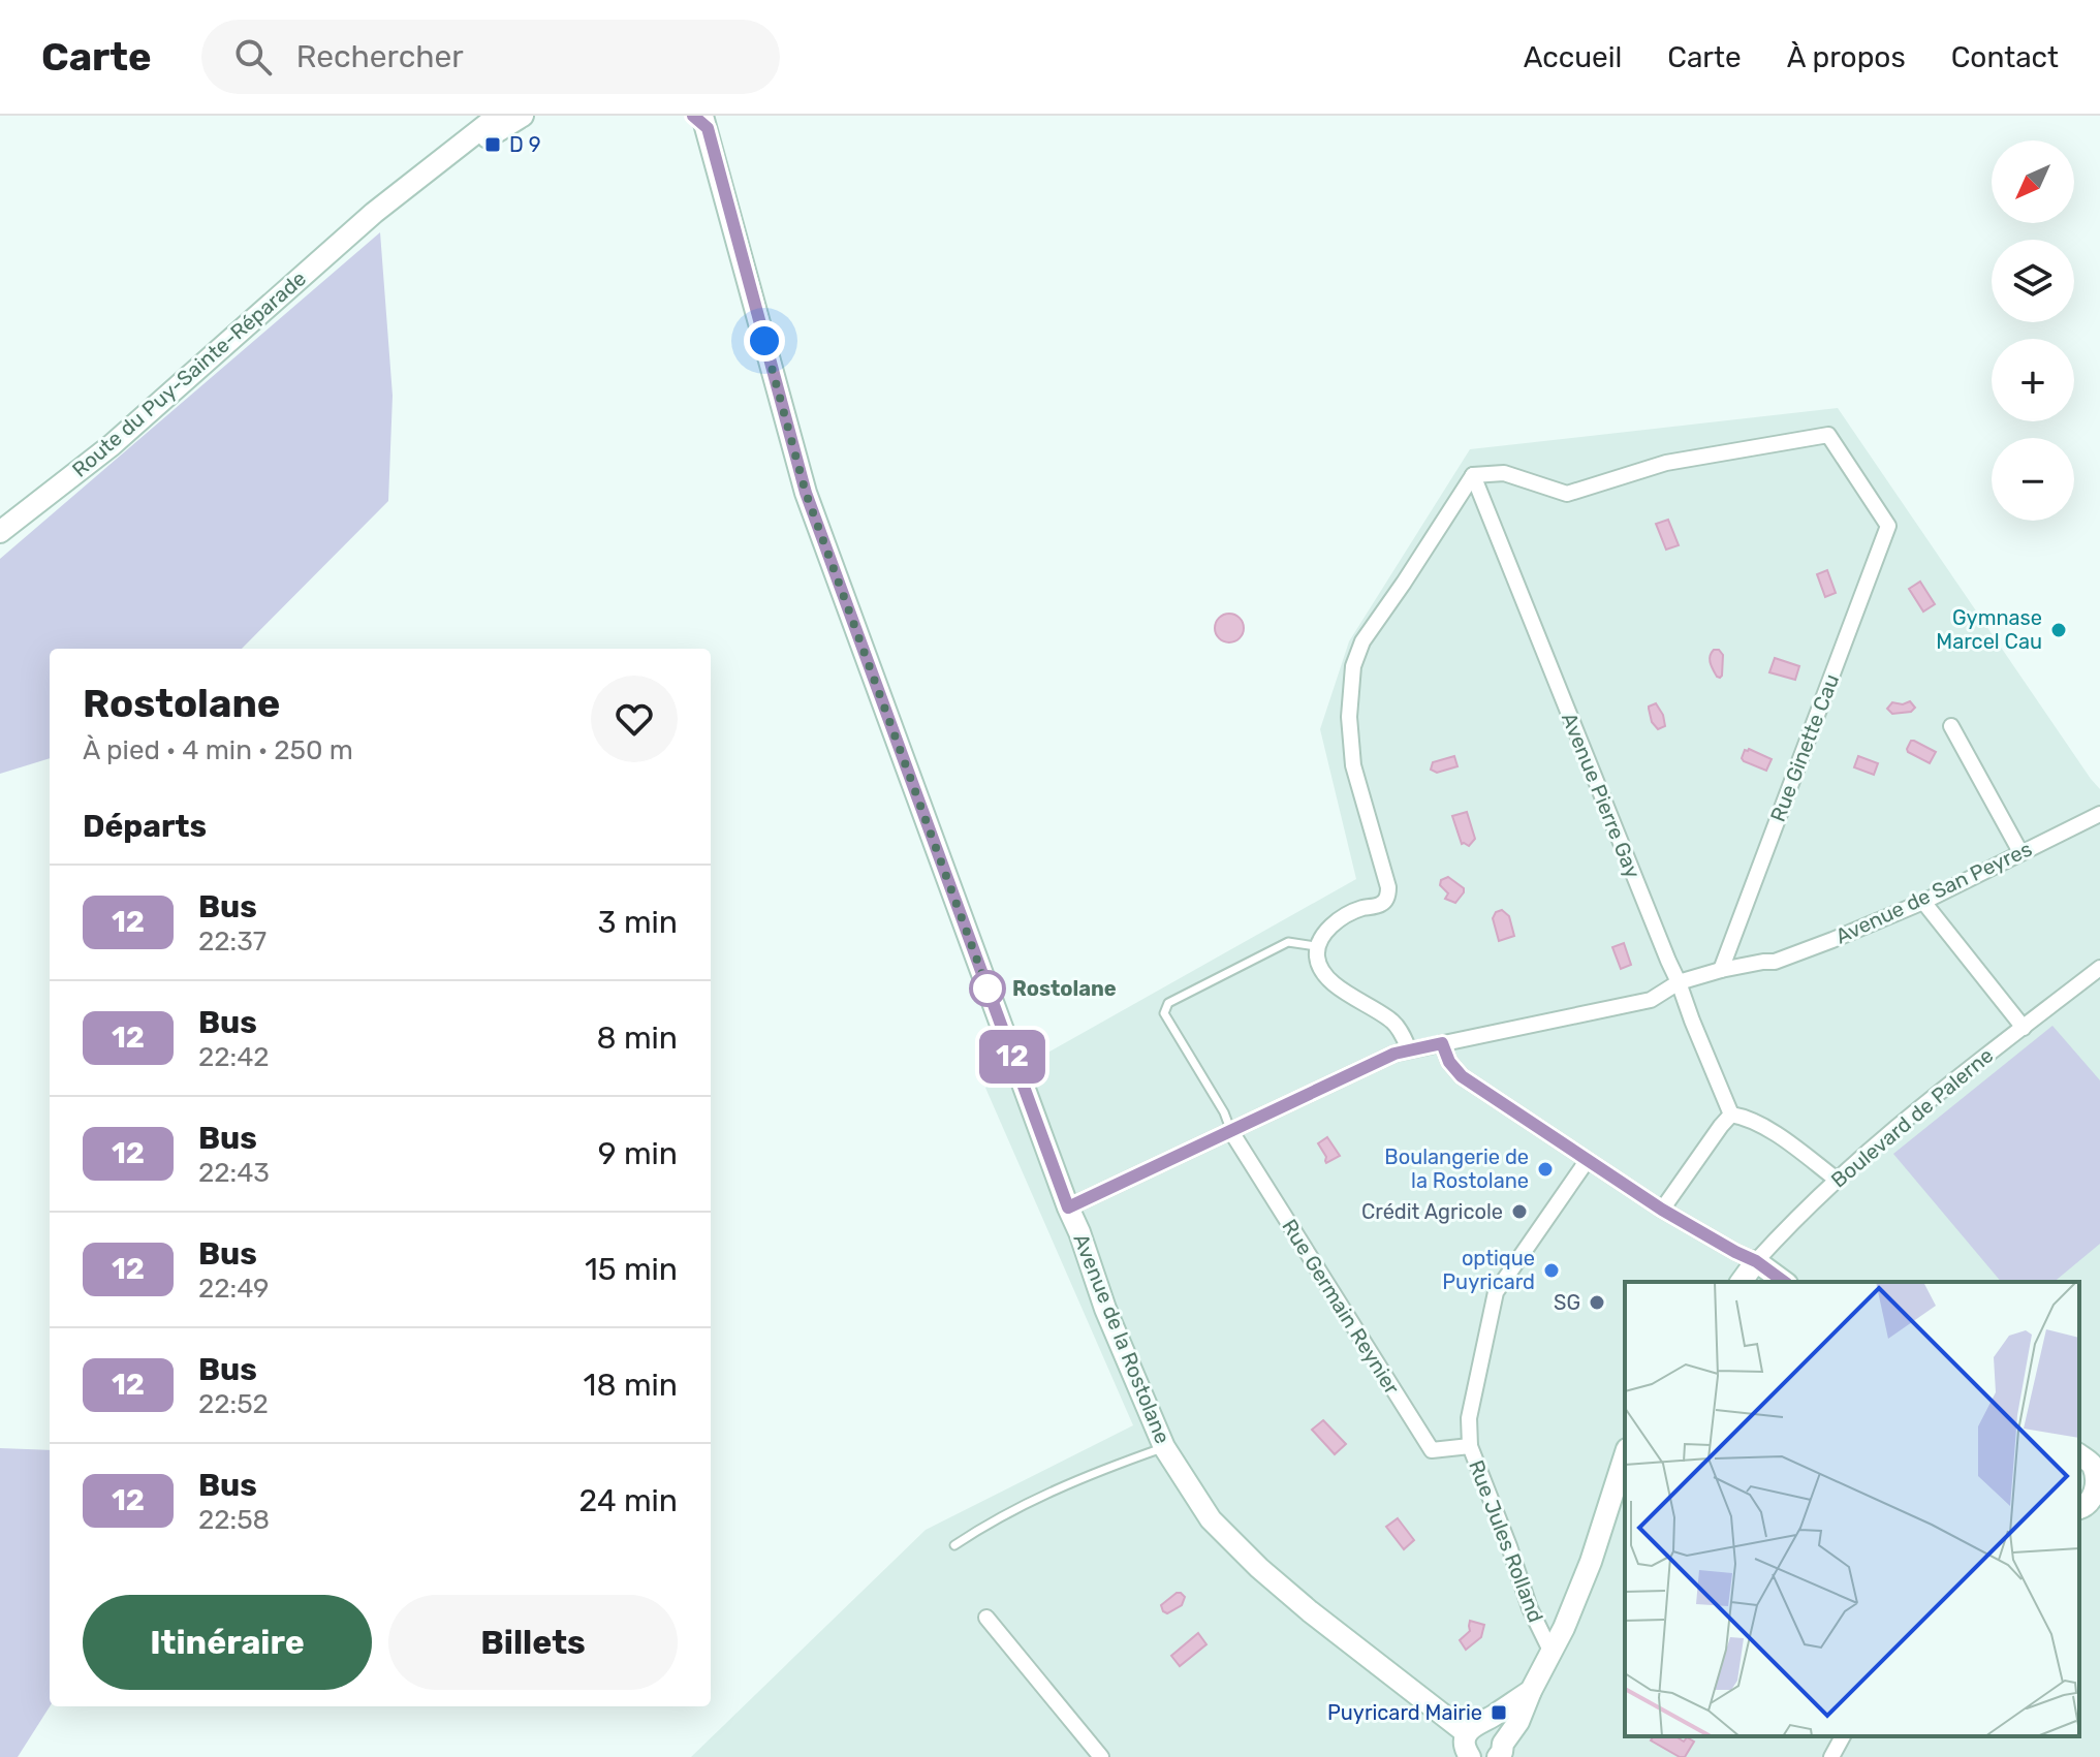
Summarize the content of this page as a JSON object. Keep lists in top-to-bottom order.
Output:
{
  "streets": {
    "street": [
      "Route du Puy-Sainte-Réparade",
      "Rue Ginette Cau",
      "Avenue Pierre Gay",
      "Avenue de San Peyres",
      "Boulevard de Palerne",
      "Rue Germain Reynier",
      "Avenue de la Rostolane",
      "Rue Jules Rolland"
    ]
  },
  "crossings": [
    ["Rue Ginette Cau", "Avenue Pierre Gay"],
    ["Rue Ginette Cau", "Avenue de San Peyres"],
    ["Avenue Pierre Gay", "Avenue de San Peyres"],
    ["Avenue de San Peyres", "Rue Germain Reynier"],
    ["Avenue de San Peyres", "Avenue de la Rostolane"],
    ["Rue Germain Reynier", "Rue Jules Rolland"]
  ],
  "places": {
    "transit": ["D 9", "Puyricard Mairie"],
    "other": [
      "Gymnase Marcel Cau",
      "Rostolane",
      "Boulangerie de la Rostolane",
      "Crédit Agricole",
      "optique Puyricard",
      "SG"
    ]
  },
  "lines": ["bus line 12"],
  "north": "bottom left",
  "page": {
    "header": "Carte",
    "search": "Rechercher",
    "nav": [
      "Accueil",
      "Carte",
      "À propos",
      "Contact"
    ],
    "on_map": "12",
    "map_buttons": ["+", "−"],
    "heading": [
      ["Rostolane", "À pied · 4 min · 250 m"],
      "Départs"
    ],
    "list": [
      {
        "mark": "12",
        "name": "Bus",
        "note": "22:37",
        "value": "3 min"
      },
      {
        "mark": "12",
        "name": "Bus",
        "note": "22:42",
        "value": "8 min"
      },
      {
        "mark": "12",
        "name": "Bus",
        "note": "22:43",
        "value": "9 min"
      },
      {
        "mark": "12",
        "name": "Bus",
        "note": "22:49",
        "value": "15 min"
      },
      {
        "mark": "12",
        "name": "Bus",
        "note": "22:52",
        "value": "18 min"
      },
      {
        "mark": "12",
        "name": "Bus",
        "note": "22:58",
        "value": "24 min"
      }
    ],
    "buttons": ["Itinéraire", "Billets"]
  }
}
